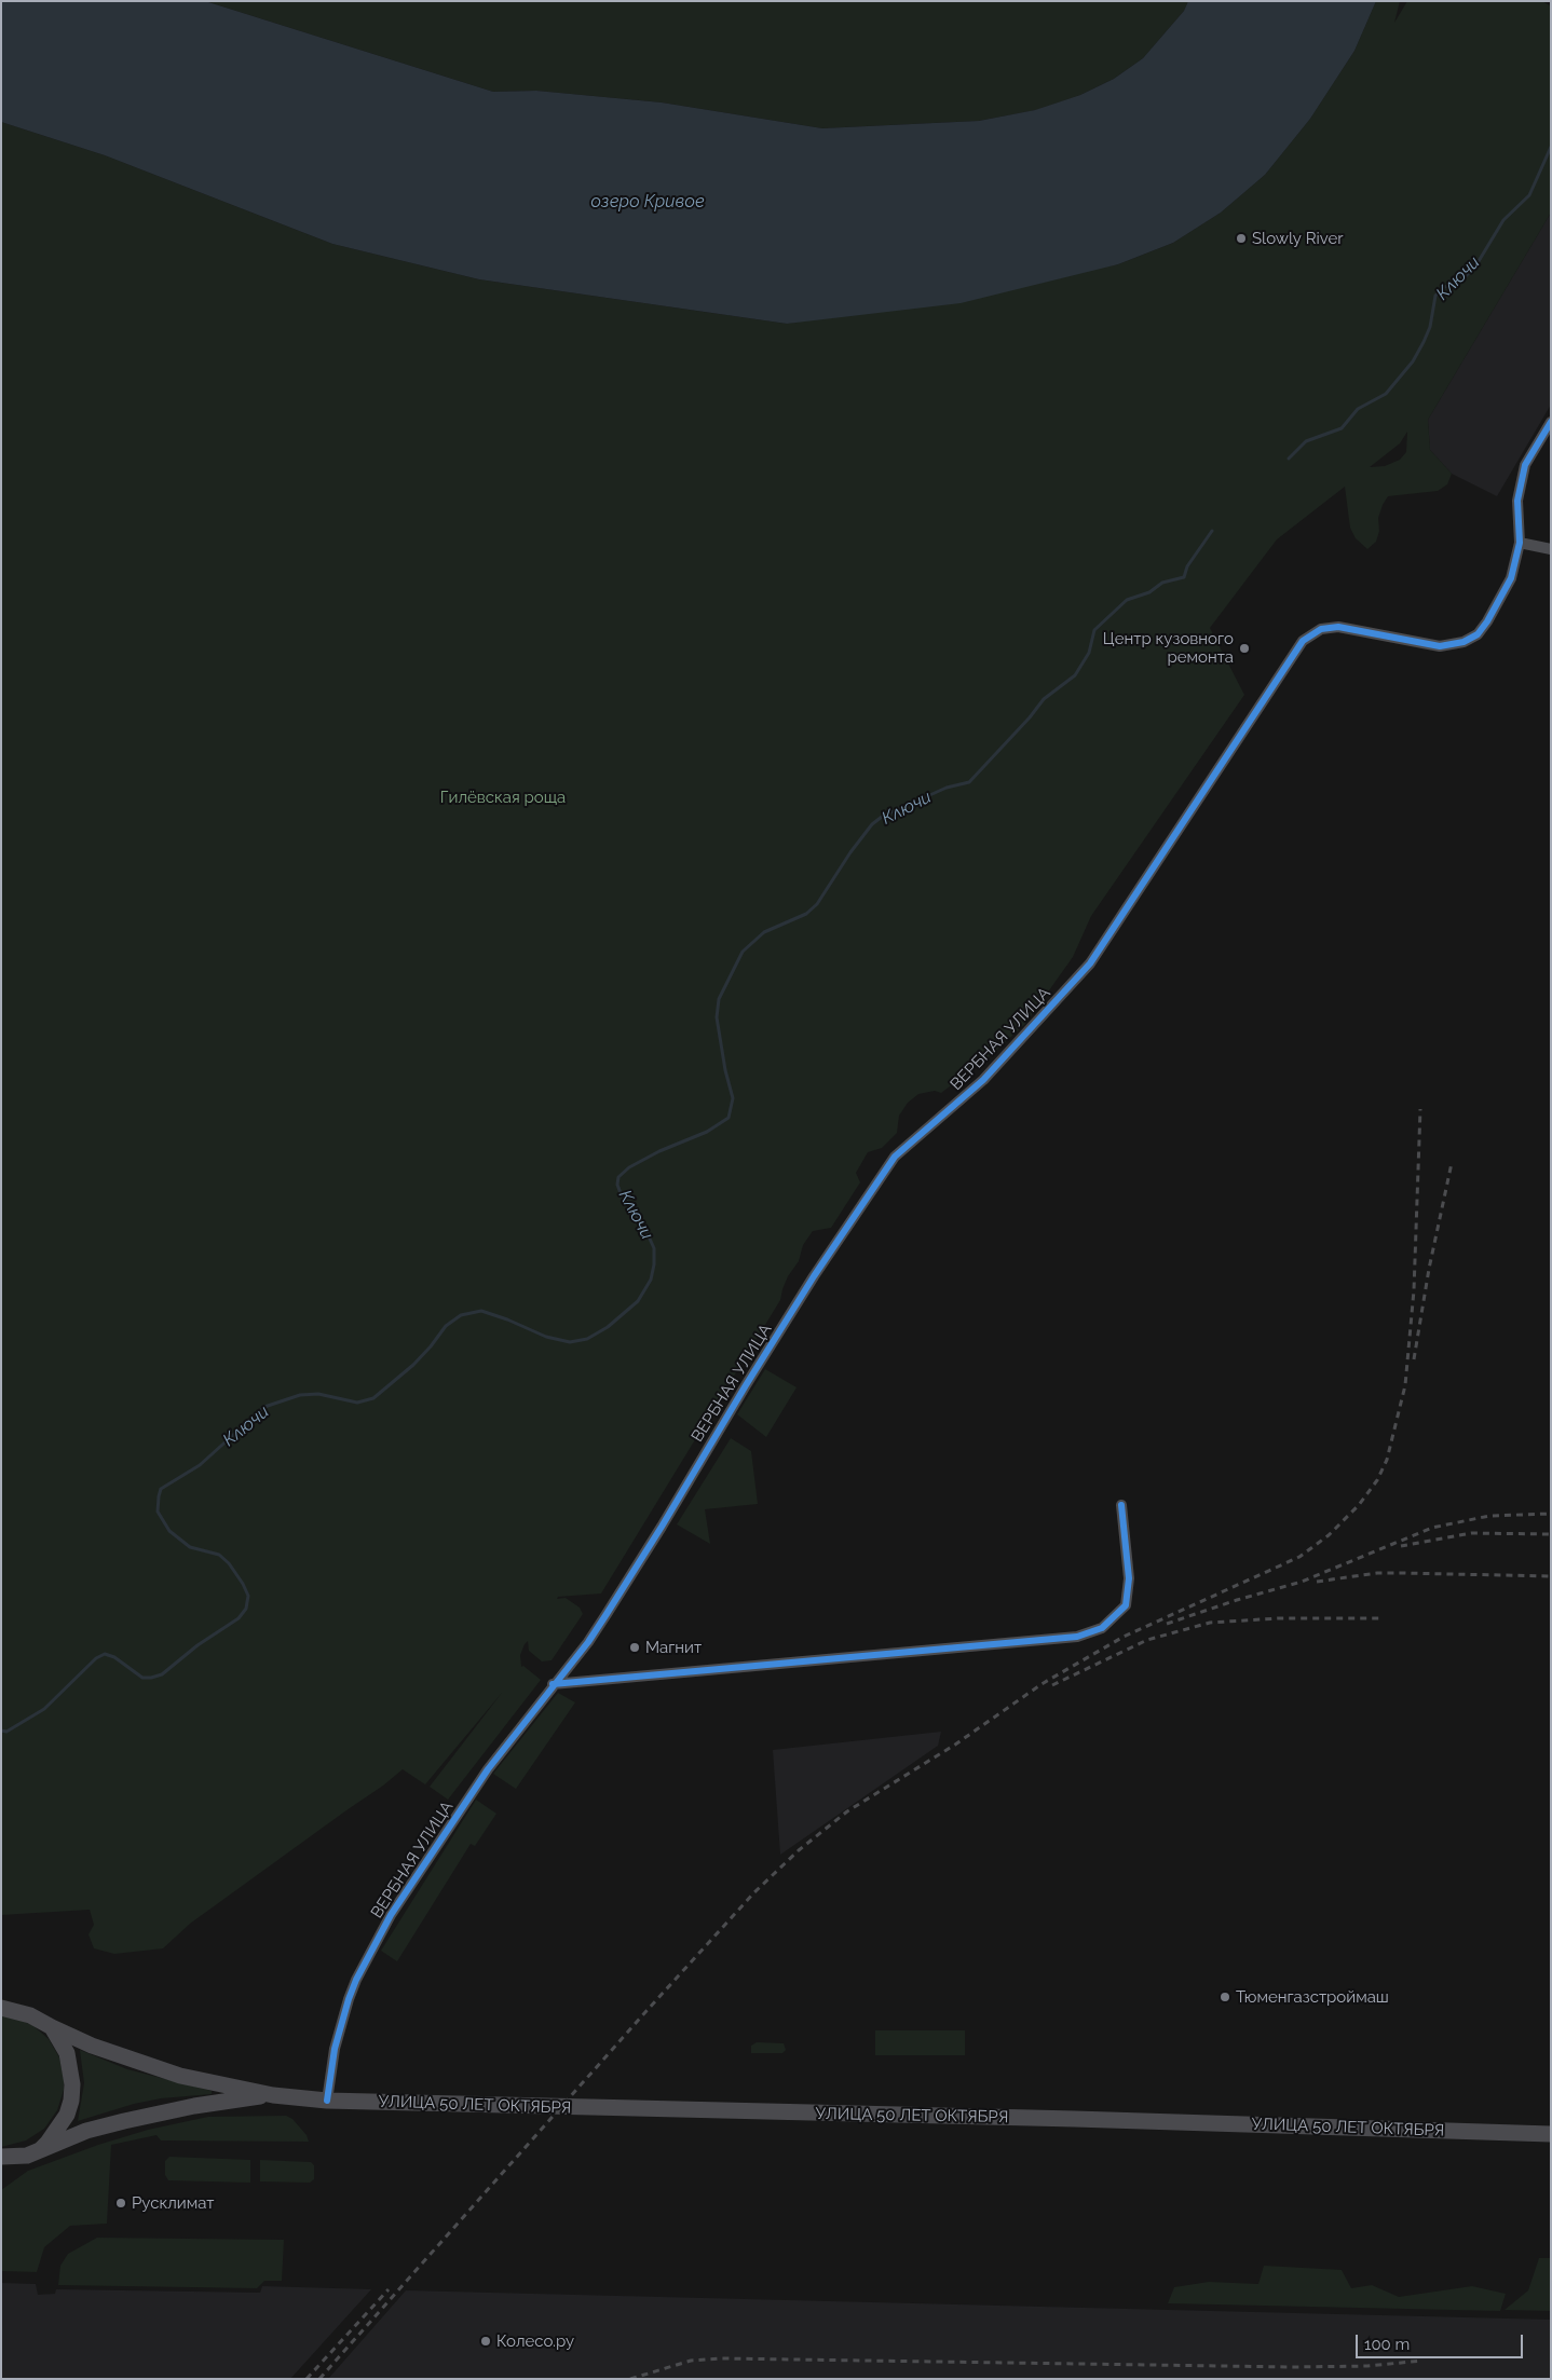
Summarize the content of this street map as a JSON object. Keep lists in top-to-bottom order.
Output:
{
  "streets": {
    "main road": ["УЛИЦА 50 ЛЕТ ОКТЯБРЯ"],
    "street": ["ВЕРБНАЯ УЛИЦА"]
  },
  "crossings": [
    ["ВЕРБНАЯ УЛИЦА", "УЛИЦА 50 ЛЕТ ОКТЯБРЯ"]
  ],
  "water": ["озеро Кривое", "Ключи"],
  "parks": ["Гилёвская роща"],
  "places": [
    "Slowly River",
    "Центр кузовного ремонта",
    "Магнит",
    "Тюменгазстроймаш",
    "Русклимат",
    "Колесо.ру"
  ],
  "scale_bar": "100 m"
}
